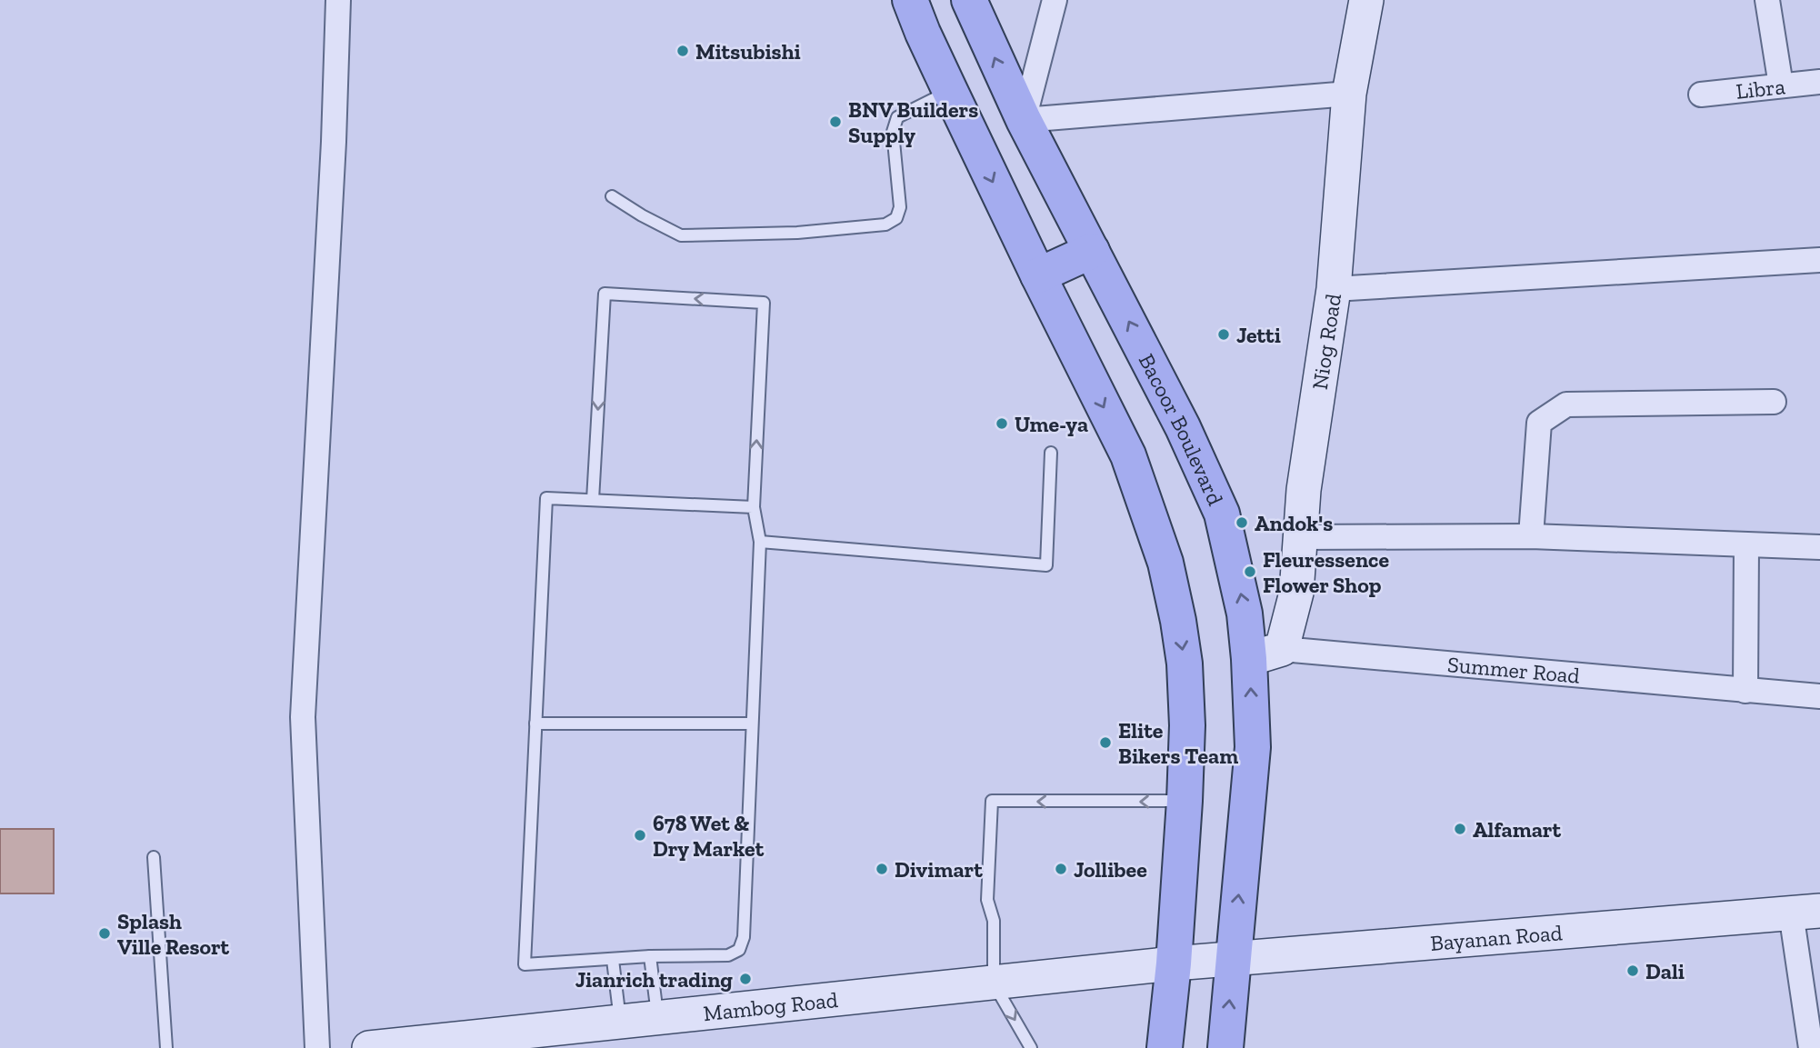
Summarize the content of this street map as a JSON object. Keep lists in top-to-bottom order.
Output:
{
  "streets": {
    "main road": [
      "Niog Road",
      "Bacoor Boulevard",
      "Bayanan Road",
      "Mambog Road"
    ],
    "street": ["Libra", "Summer Road"]
  },
  "crossings": [
    ["Niog Road", "Bacoor Boulevard"],
    ["Niog Road", "Summer Road"],
    ["Bacoor Boulevard", "Summer Road"],
    ["Bacoor Boulevard", "Bayanan Road"],
    ["Bayanan Road", "Mambog Road"]
  ],
  "places": [
    "Mitsubishi",
    "BNV Builders Supply",
    "Jetti",
    "Ume-ya",
    "Andok's",
    "Fleuressence Flower Shop",
    "Elite Bikers Team",
    "Alfamart",
    "678 Wet & Dry Market",
    "Divimart",
    "Jollibee",
    "Splash Ville Resort",
    "Dali",
    "Jianrich trading"
  ]
}
